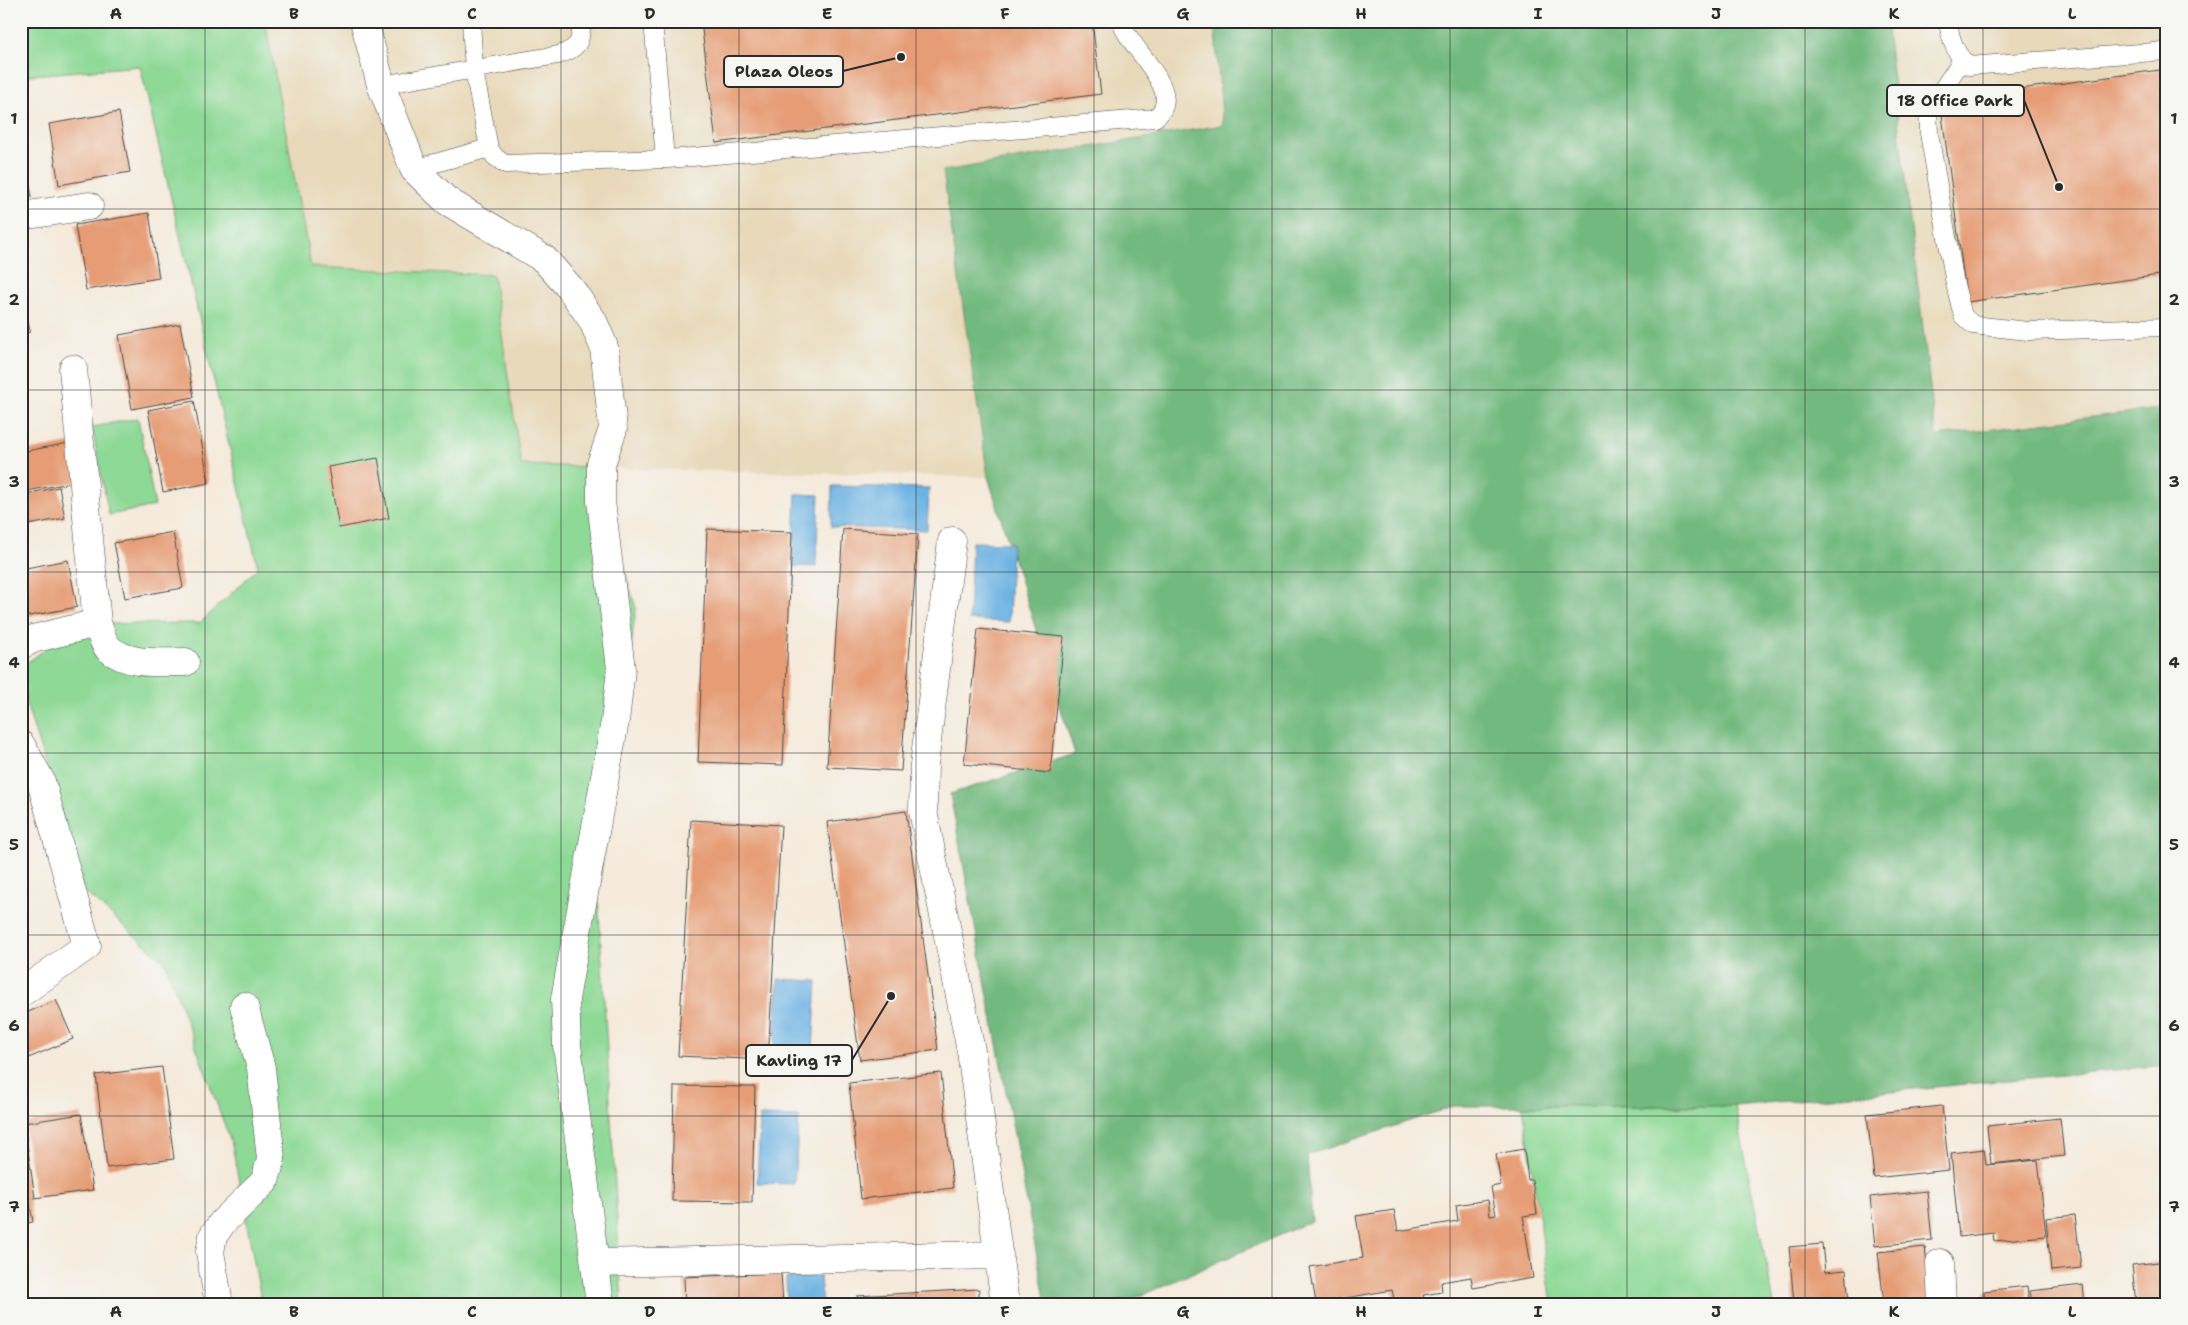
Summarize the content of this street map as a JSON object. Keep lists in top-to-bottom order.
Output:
{
  "places": ["Plaza Oleos", "18 Office Park", "Kavling 17"],
  "grid": {
    "columns": [
      "A",
      "B",
      "C",
      "D",
      "E",
      "F",
      "G",
      "H",
      "I",
      "J",
      "K",
      "L"
    ],
    "rows": [
      "1",
      "2",
      "3",
      "4",
      "5",
      "6",
      "7"
    ]
  }
}
